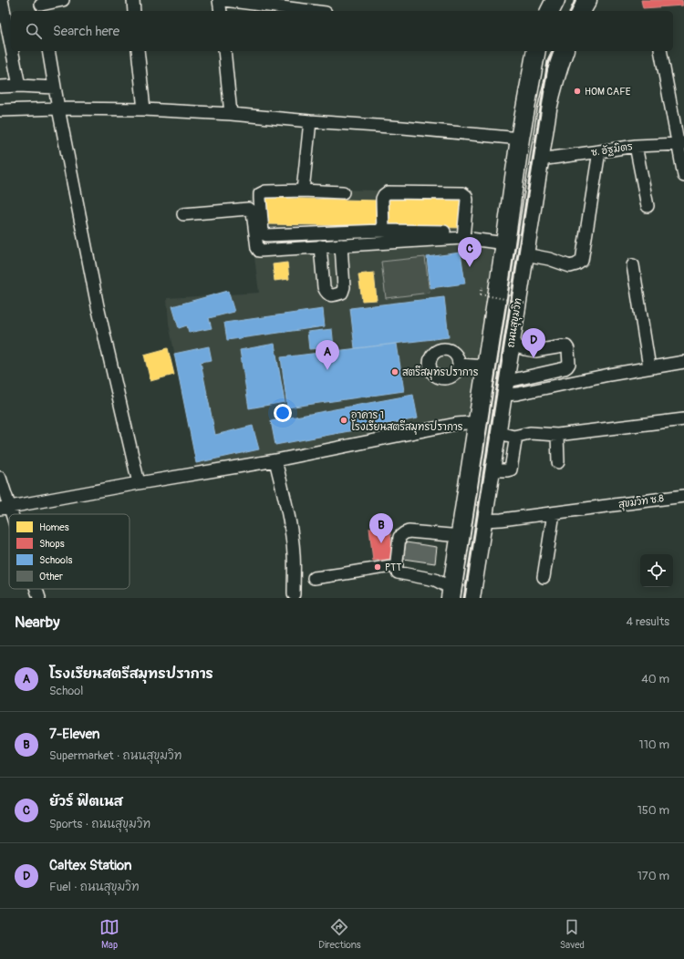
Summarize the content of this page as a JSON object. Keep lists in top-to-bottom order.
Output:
{
  "streets": {
    "highway": ["ถนนสุขุมวิท"],
    "street": ["ซ. อัฐมิตร", "สุขมวิท ซ.8"]
  },
  "crossings": [
    ["ซ. อัฐมิตร", "ถนนสุขุมวิท"],
    ["ถนนสุขุมวิท", "สุขมวิท ซ.8"]
  ],
  "places": [
    "HOM CAFE",
    "สตรีสมุทรปราการ",
    "อาคาร 1 โรงเรียนสตรีสมุทรปราการ",
    "PTT"
  ],
  "legend": [
    "Homes",
    "Shops",
    "Schools",
    "Other"
  ],
  "page": {
    "search": "Search here",
    "pins": [
      "C",
      "D",
      "A",
      "B"
    ],
    "heading": ["Nearby", "4 results"],
    "list": [
      {
        "mark": "A",
        "name": "โรงเรียนสตรีสมุทรปราการ",
        "note": "School",
        "value": "40 m"
      },
      {
        "mark": "B",
        "name": "7-Eleven",
        "note": "Supermarket · ถนนสุขุมวิท",
        "value": "110 m"
      },
      {
        "mark": "C",
        "name": "ยัวร์ ฟิตเนส",
        "note": "Sports · ถนนสุขุมวิท",
        "value": "150 m"
      },
      {
        "mark": "D",
        "name": "Caltex Station",
        "note": "Fuel · ถนนสุขุมวิท",
        "value": "170 m"
      }
    ],
    "nav": ["Map", "Directions", "Saved"]
  }
}
